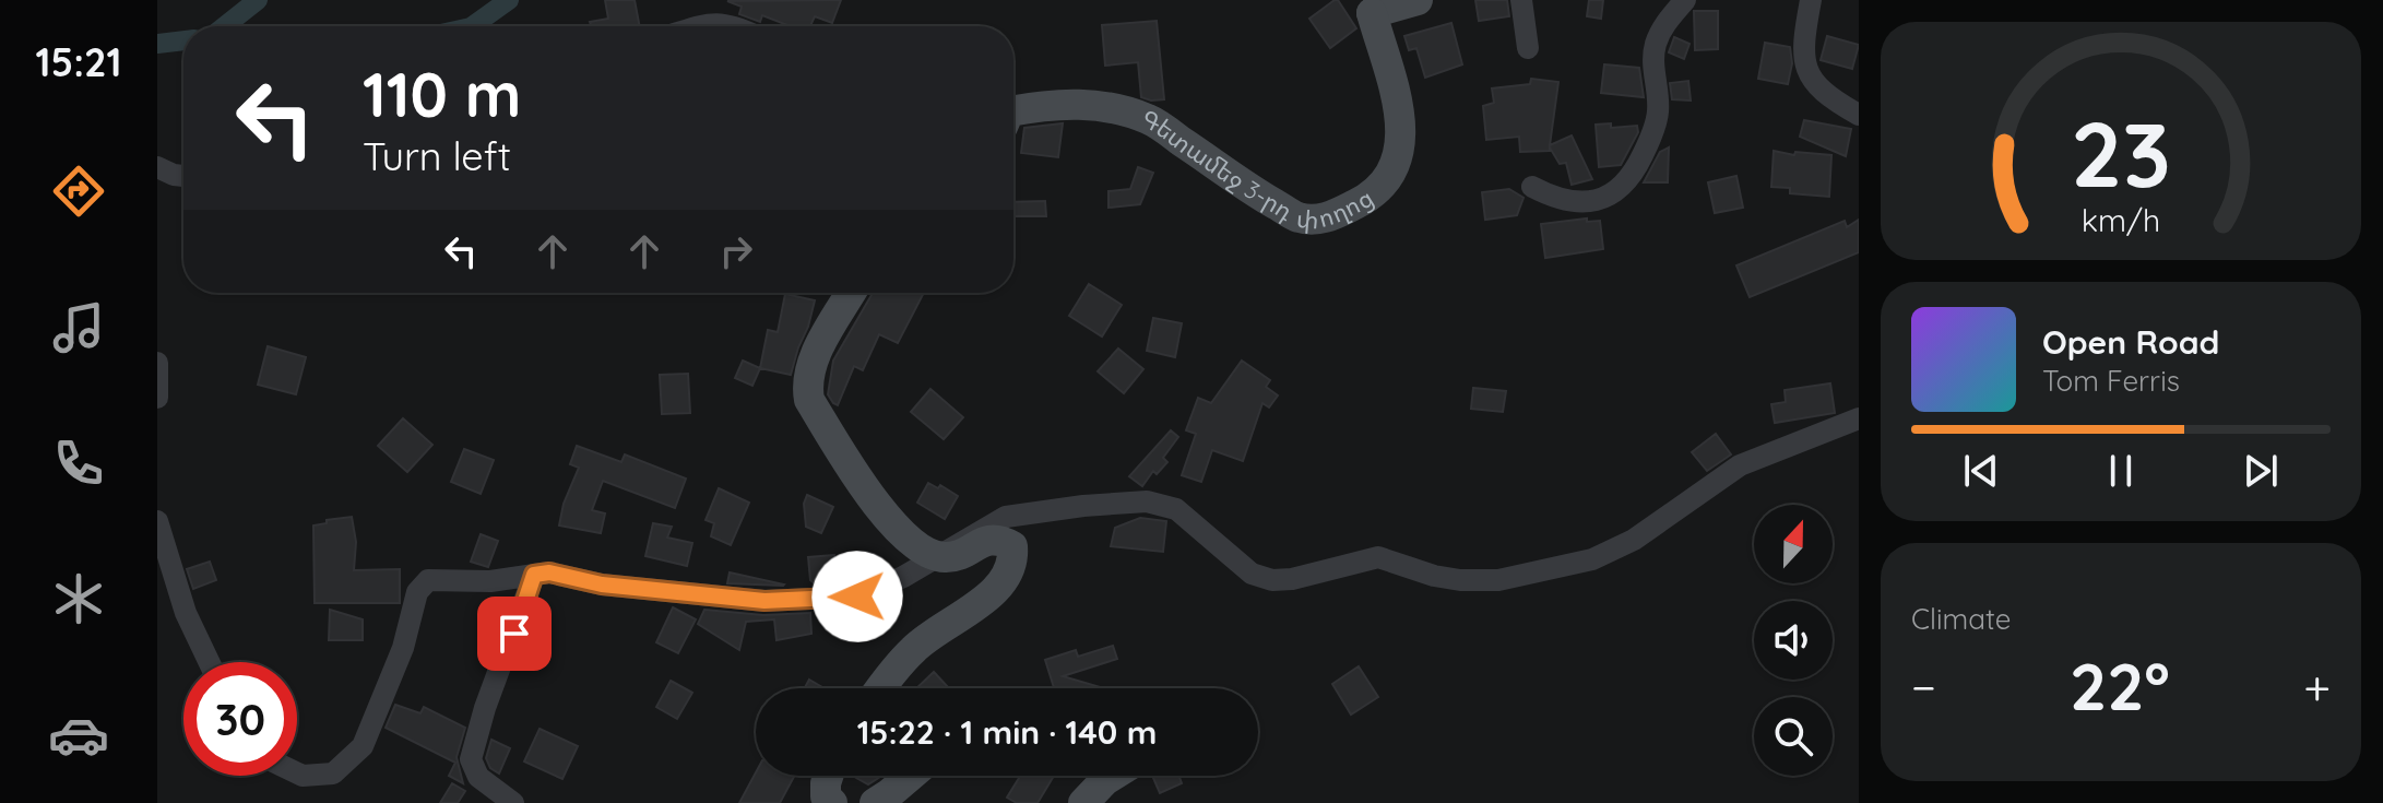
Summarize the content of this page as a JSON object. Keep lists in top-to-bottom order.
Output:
{
  "streets": {
    "street": ["Գետամեջ 3-րդ փողոց"]
  },
  "north": "top",
  "page": {
    "tabs": "15:21",
    "turn": ["110 m", "Turn left"],
    "song": ["Open Road", "Tom Ferris"],
    "tile": "Climate",
    "heat": ["−", "22°", "+"],
    "limit": "30",
    "trip": "15:22 · 1 min · 140 m",
    "gauge": ["23", "km/h"]
  }
}
